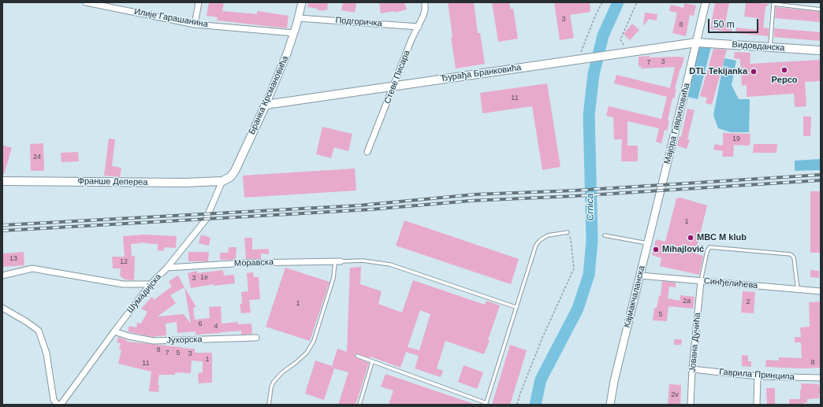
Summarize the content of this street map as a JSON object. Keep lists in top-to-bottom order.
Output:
{
  "streets": {
    "main road": [
      "Видовданска",
      "Ђурађа Бранковића",
      "Бранка Крсмановића",
      "Франше Депереа"
    ],
    "street": [
      "Илије Гарашанина",
      "Подгоричка",
      "Стеве Писара",
      "Мајора Гавриловића",
      "Моравска",
      "Синђелићева",
      "Шумадијска",
      "Кајмакчаланска",
      "Јухорска",
      "Јована Дучића",
      "Гаврила Принципа"
    ]
  },
  "crossings": [
    ["Илије Гарашанина", "Бранка Крсмановића"],
    ["Подгоричка", "Стеве Писара"],
    ["Подгоричка", "Бранка Крсмановића"],
    ["Видовданска", "Ђурађа Бранковића"],
    ["Видовданска", "Мајора Гавриловића"],
    ["Ђурађа Бранковића", "Стеве Писара"],
    ["Ђурађа Бранковића", "Бранка Крсмановића"],
    ["Ђурађа Бранковића", "Мајора Гавриловића"],
    ["Бранка Крсмановића", "Франше Депереа"],
    ["Бранка Крсмановића", "Шумадијска"],
    ["Мајора Гавриловића", "Кајмакчаланска"],
    ["Франше Депереа", "Шумадијска"],
    ["Моравска", "Шумадијска"],
    ["Синђелићева", "Кајмакчаланска"],
    ["Синђелићева", "Јована Дучића"],
    ["Шумадијска", "Јухорска"],
    ["Јована Дучића", "Гаврила Принципа"]
  ],
  "water": ["Crnica"],
  "places": [
    "Pepco",
    "DTL Tekijanka",
    "MBC M klub",
    "Mihajlović"
  ],
  "house_numbers": [
    "3",
    "8",
    "3",
    "7",
    "11",
    "19",
    "24",
    "1",
    "13",
    "12",
    "1e",
    "3",
    "2a",
    "2",
    "1",
    "5",
    "6",
    "4",
    "9",
    "7",
    "5",
    "3",
    "1",
    "8",
    "11",
    "2v"
  ],
  "scale_bar": "50 m"
}
